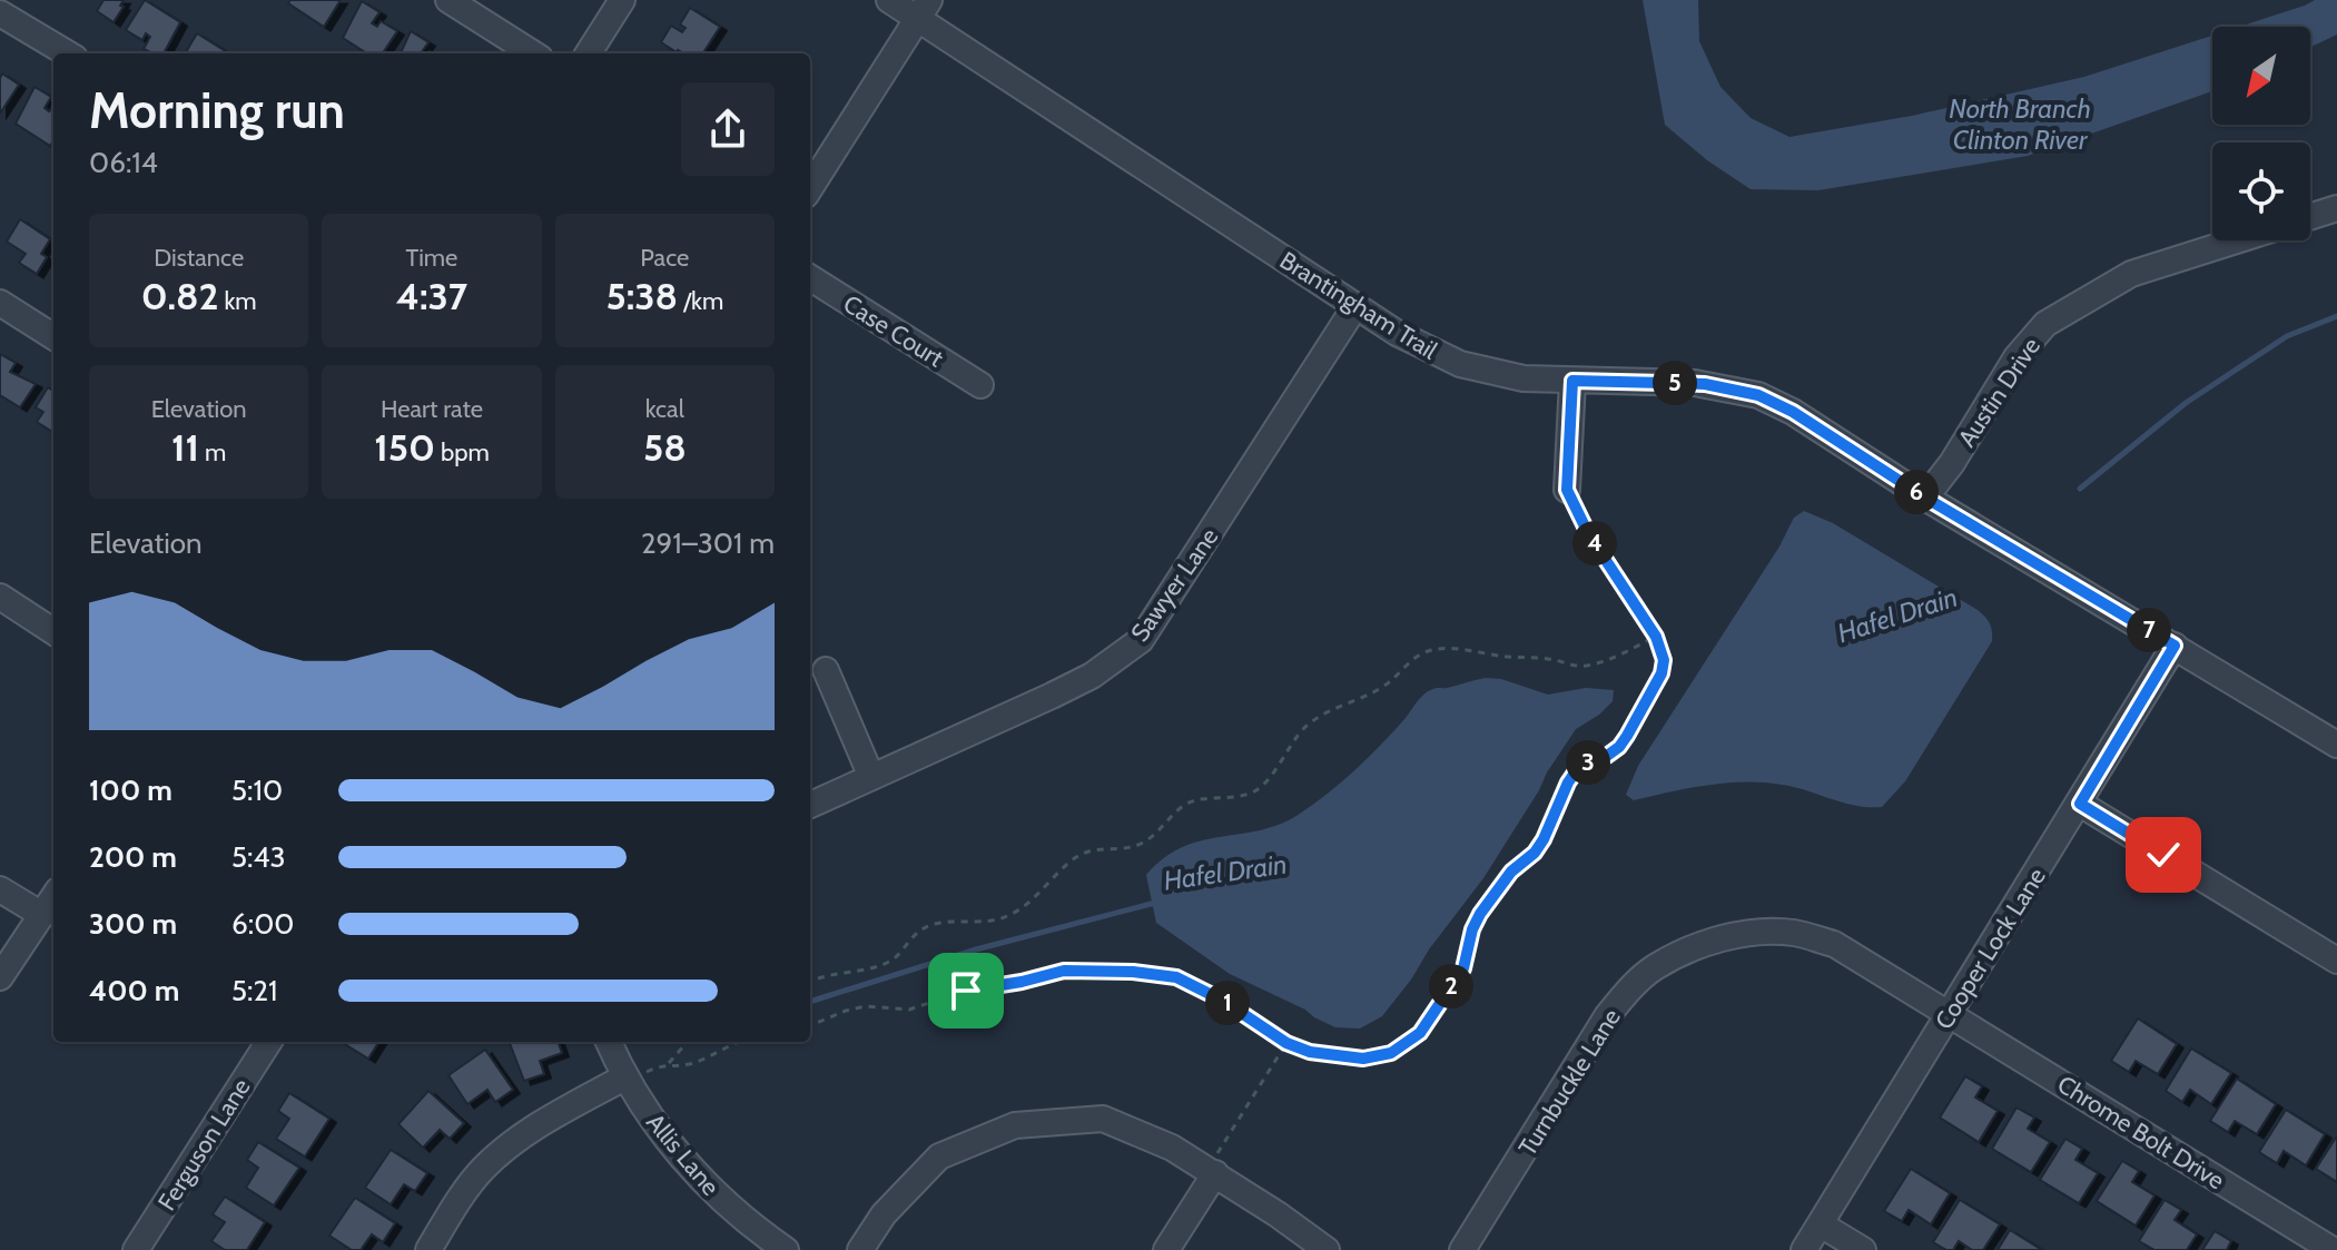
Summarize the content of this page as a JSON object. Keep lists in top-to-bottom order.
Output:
{
  "streets": {
    "street": [
      "Brantingham Trail",
      "Case Court",
      "Austin Drive",
      "Sawyer Lane",
      "Cooper Lock Lane",
      "Turnbuckle Lane",
      "Chrome Bolt Drive",
      "Ferguson Lane",
      "Allis Lane"
    ]
  },
  "crossings": [
    ["Brantingham Trail", "Austin Drive"],
    ["Brantingham Trail", "Sawyer Lane"],
    ["Brantingham Trail", "Cooper Lock Lane"],
    ["Cooper Lock Lane", "Turnbuckle Lane"],
    ["Cooper Lock Lane", "Chrome Bolt Drive"],
    ["Turnbuckle Lane", "Chrome Bolt Drive"]
  ],
  "water": ["North Branch Clinton River", "Hafel Drain"],
  "north": "bottom left",
  "page": {
    "heading": ["Morning run", "06:14"],
    "stats": [
      ["Distance", "0.82 km"],
      ["Time", "4:37"],
      ["Pace", "5:38 /km"],
      ["Elevation", "11 m"],
      ["Heart rate", "150 bpm"],
      ["kcal", "58"]
    ],
    "pins": [
      "5",
      "6",
      "4",
      "7",
      "3",
      "2",
      "1"
    ],
    "chart": ["Elevation", "291–301 m"],
    "list": [
      {
        "name": "100 m",
        "note": "5:10"
      },
      {
        "name": "200 m",
        "note": "5:43"
      },
      {
        "name": "300 m",
        "note": "6:00"
      },
      {
        "name": "400 m",
        "note": "5:21"
      }
    ]
  }
}
